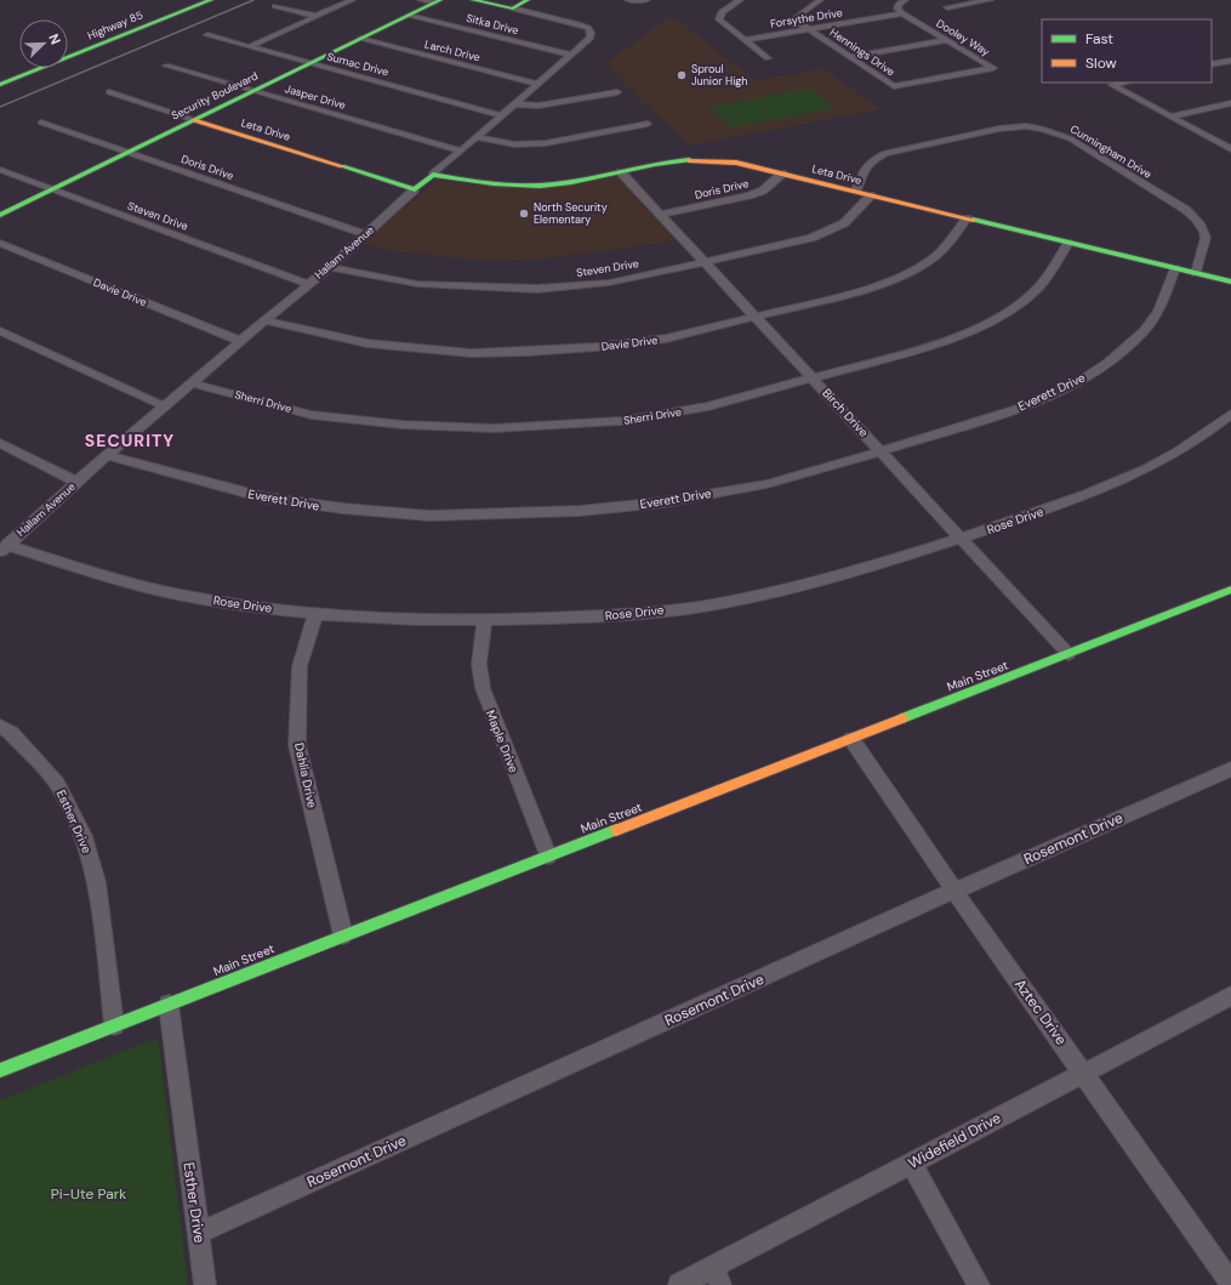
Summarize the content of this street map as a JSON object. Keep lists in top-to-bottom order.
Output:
{
  "streets": {
    "street": [
      "Forsythe Drive",
      "Sitka Drive",
      "Highway 85",
      "Dooley Way",
      "Larch Drive",
      "Hennings Drive",
      "Sumac Drive",
      "Security Boulevard",
      "Jasper Drive",
      "Leta Drive",
      "Cunningham Drive",
      "Doris Drive",
      "Steven Drive",
      "Hallam Avenue",
      "Davie Drive",
      "Everett Drive",
      "Sherri Drive",
      "Birch Drive",
      "Rose Drive",
      "Main Street",
      "Maple Drive",
      "Dahlia Drive",
      "Esther Drive",
      "Rosemont Drive",
      "Aztec Drive",
      "Widefield Drive"
    ]
  },
  "crossings": [
    ["Forsythe Drive", "Dooley Way"],
    ["Forsythe Drive", "Hennings Drive"],
    ["Sitka Drive", "Security Boulevard"],
    ["Sitka Drive", "Hallam Avenue"],
    ["Dooley Way", "Hennings Drive"],
    ["Larch Drive", "Security Boulevard"],
    ["Larch Drive", "Hallam Avenue"],
    ["Sumac Drive", "Security Boulevard"],
    ["Sumac Drive", "Hallam Avenue"],
    ["Security Boulevard", "Jasper Drive"],
    ["Security Boulevard", "Leta Drive"],
    ["Security Boulevard", "Doris Drive"],
    ["Security Boulevard", "Steven Drive"],
    ["Jasper Drive", "Hallam Avenue"],
    ["Leta Drive", "Cunningham Drive"],
    ["Leta Drive", "Doris Drive"],
    ["Leta Drive", "Steven Drive"],
    ["Leta Drive", "Hallam Avenue"],
    ["Leta Drive", "Davie Drive"],
    ["Leta Drive", "Everett Drive"],
    ["Leta Drive", "Sherri Drive"],
    ["Leta Drive", "Birch Drive"],
    ["Doris Drive", "Hallam Avenue"],
    ["Doris Drive", "Birch Drive"],
    ["Steven Drive", "Hallam Avenue"],
    ["Steven Drive", "Birch Drive"],
    ["Hallam Avenue", "Davie Drive"],
    ["Hallam Avenue", "Everett Drive"],
    ["Hallam Avenue", "Sherri Drive"],
    ["Hallam Avenue", "Rose Drive"],
    ["Davie Drive", "Birch Drive"],
    ["Everett Drive", "Birch Drive"],
    ["Sherri Drive", "Birch Drive"],
    ["Birch Drive", "Rose Drive"],
    ["Birch Drive", "Main Street"],
    ["Rose Drive", "Maple Drive"],
    ["Rose Drive", "Dahlia Drive"],
    ["Main Street", "Maple Drive"],
    ["Main Street", "Dahlia Drive"],
    ["Main Street", "Esther Drive"],
    ["Main Street", "Aztec Drive"],
    ["Esther Drive", "Rosemont Drive"],
    ["Rosemont Drive", "Aztec Drive"],
    ["Aztec Drive", "Widefield Drive"]
  ],
  "districts": ["SECURITY"],
  "parks": ["Pi-Ute Park"],
  "places": ["Sproul Junior High", "North Security Elementary"],
  "legend": ["Fast", "Slow"],
  "north": "top right"
}
